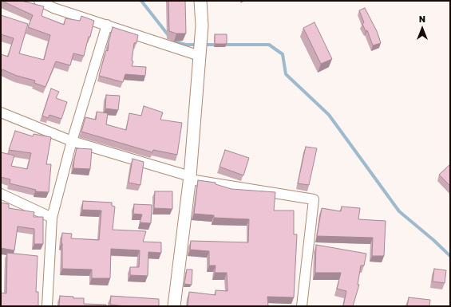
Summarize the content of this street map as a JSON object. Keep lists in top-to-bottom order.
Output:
{
  "north": "top"
}
